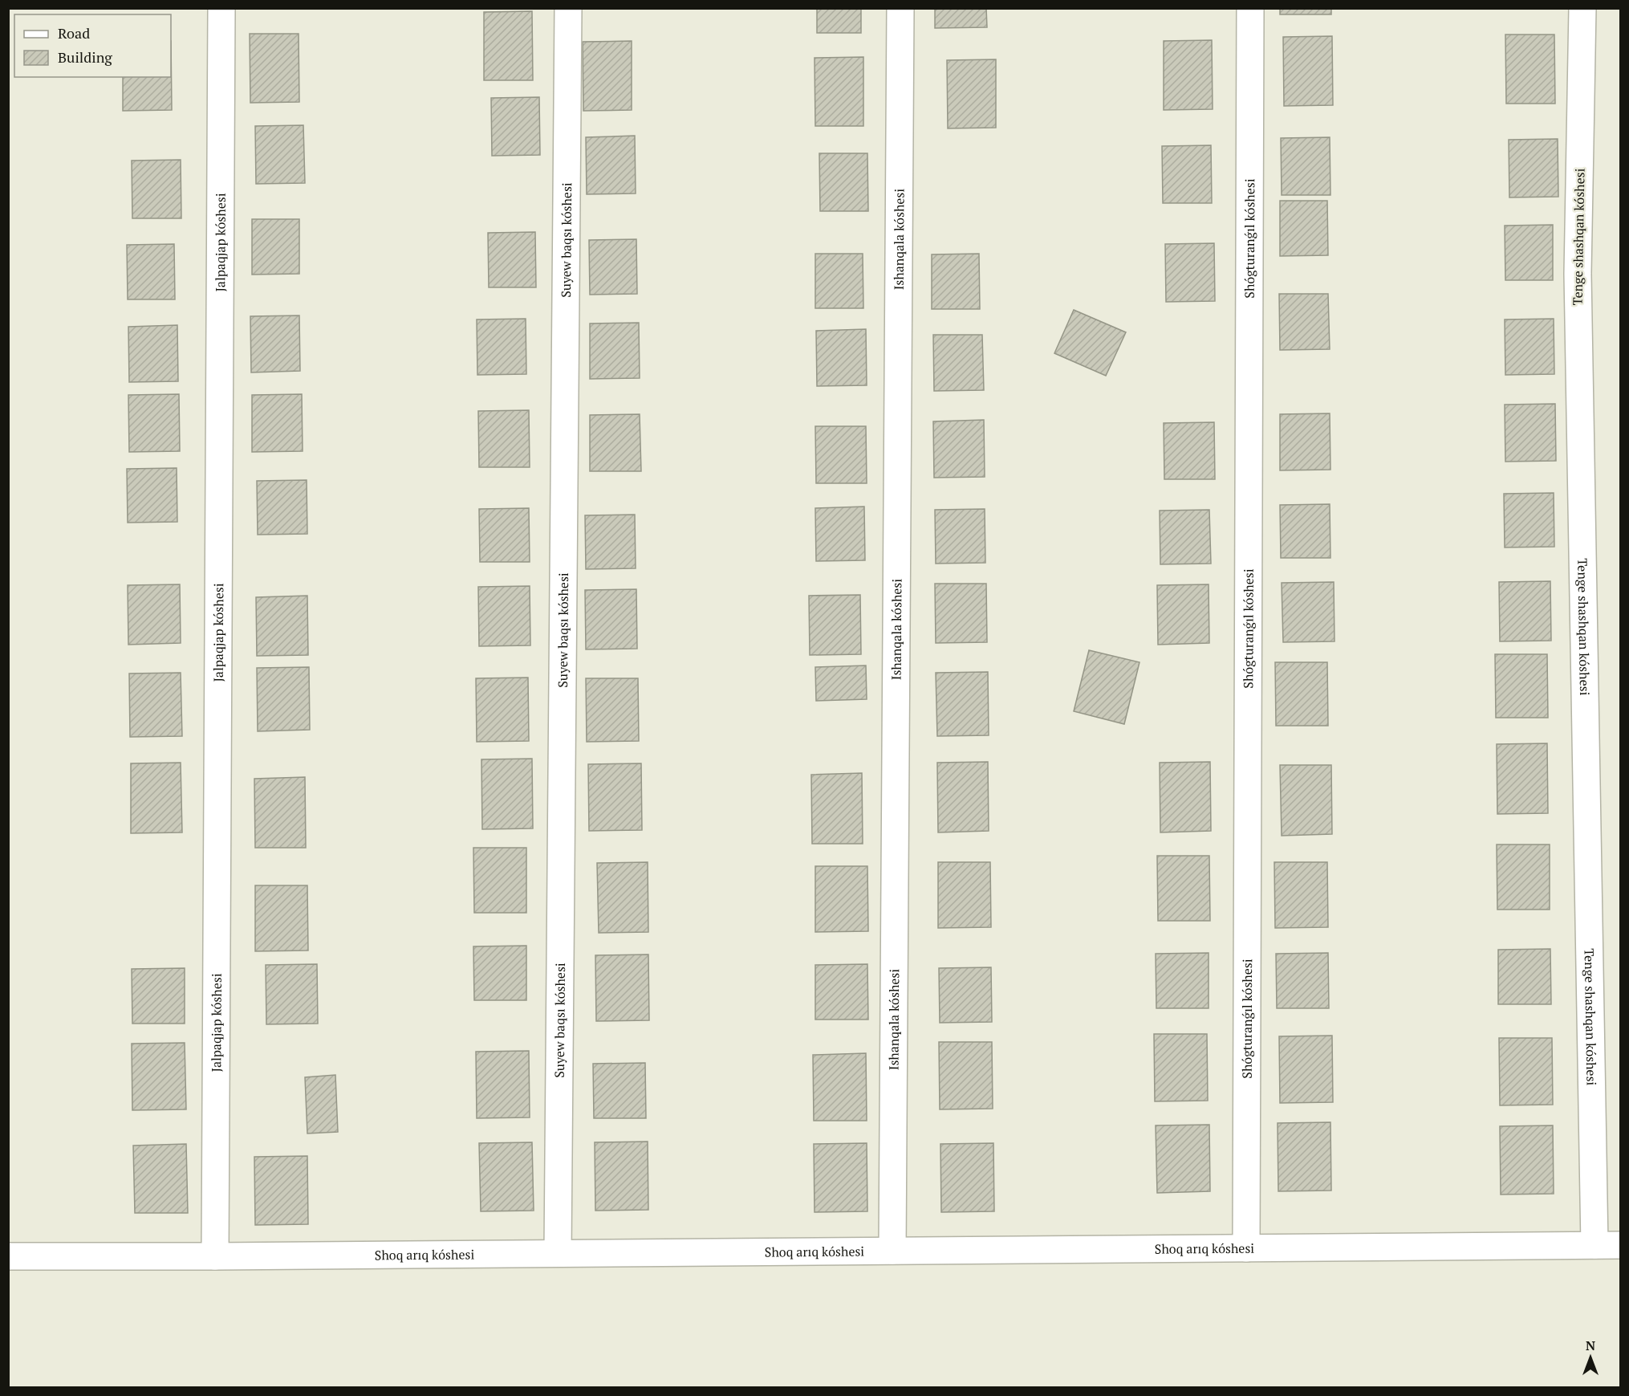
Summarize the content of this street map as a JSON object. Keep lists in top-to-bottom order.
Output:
{
  "streets": {
    "street": [
      "Tenge shashqan kóshesi",
      "Shógturanǵıl kóshesi",
      "Ishanqala kóshesi",
      "Suyew baqsı kóshesi",
      "Jalpaqjap kóshesi",
      "Shoq arıq kóshesi"
    ]
  },
  "crossings": [
    ["Tenge shashqan kóshesi", "Shoq arıq kóshesi"],
    ["Shógturanǵıl kóshesi", "Shoq arıq kóshesi"],
    ["Ishanqala kóshesi", "Shoq arıq kóshesi"],
    ["Suyew baqsı kóshesi", "Shoq arıq kóshesi"],
    ["Jalpaqjap kóshesi", "Shoq arıq kóshesi"]
  ],
  "legend": ["Road", "Building"],
  "north": "top"
}
